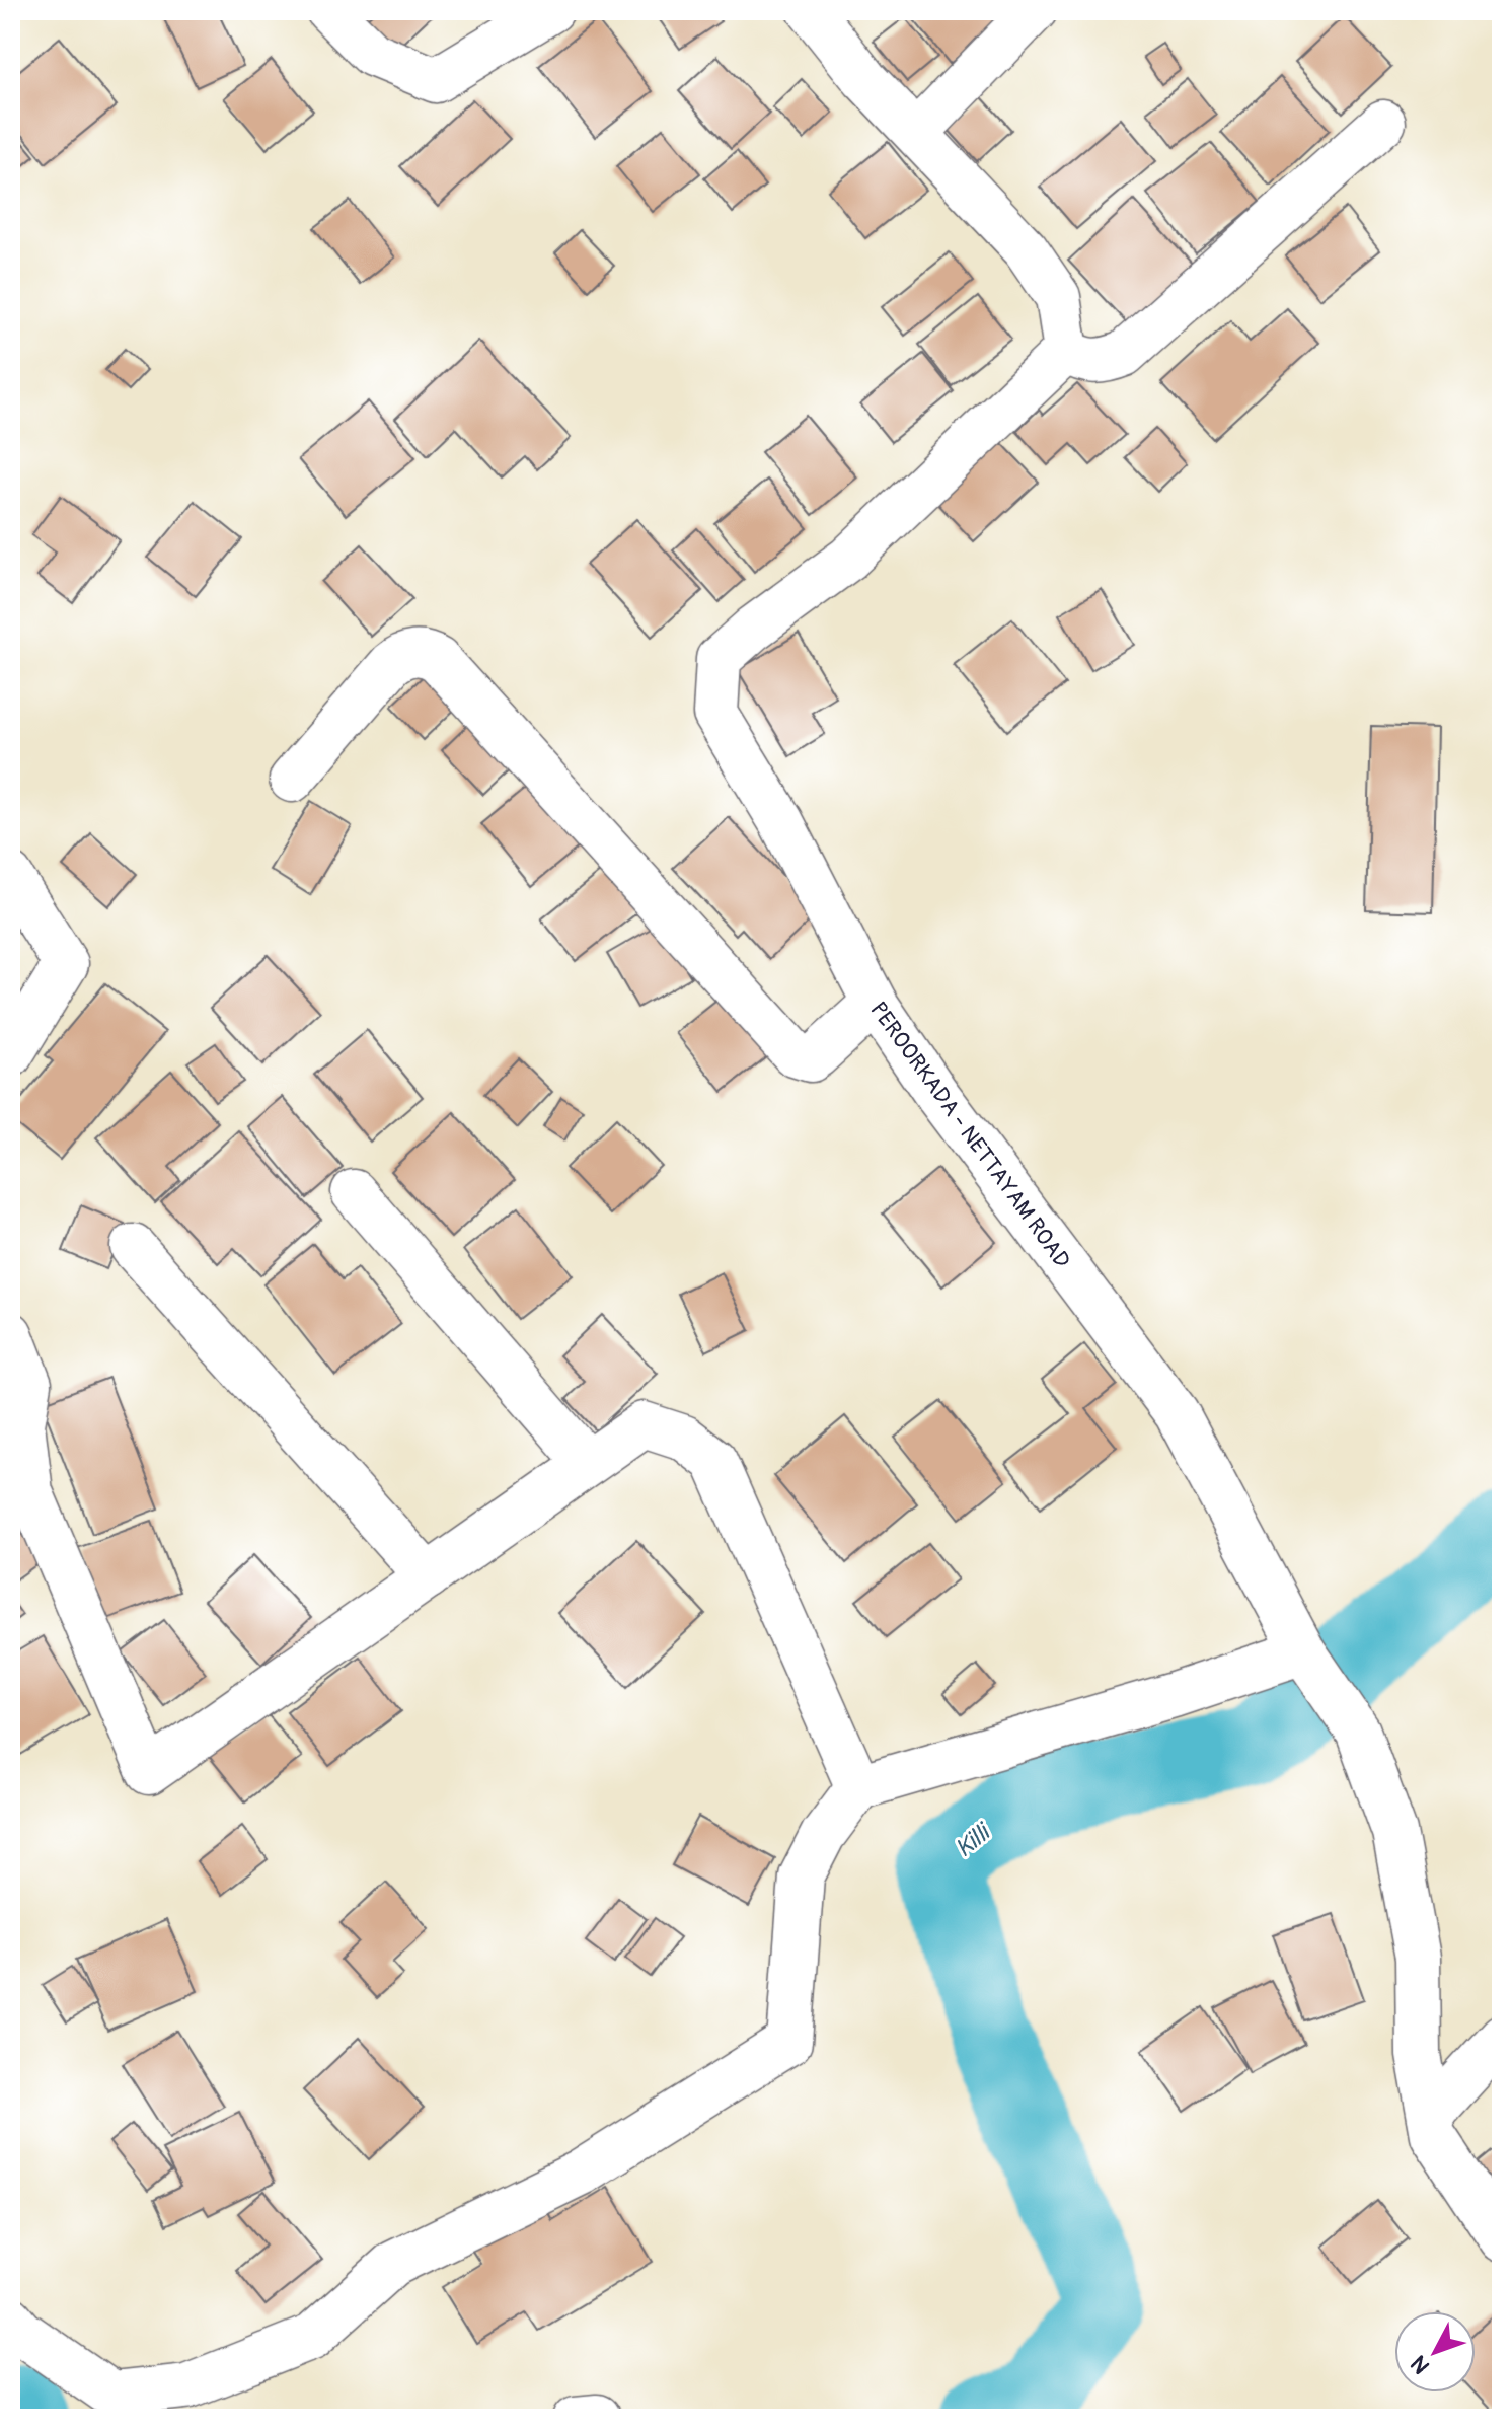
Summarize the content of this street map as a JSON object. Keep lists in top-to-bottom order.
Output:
{
  "streets": {
    "street": ["PEROORKADA - NETTAYAM ROAD"]
  },
  "water": ["Killi"],
  "north": "bottom left"
}
